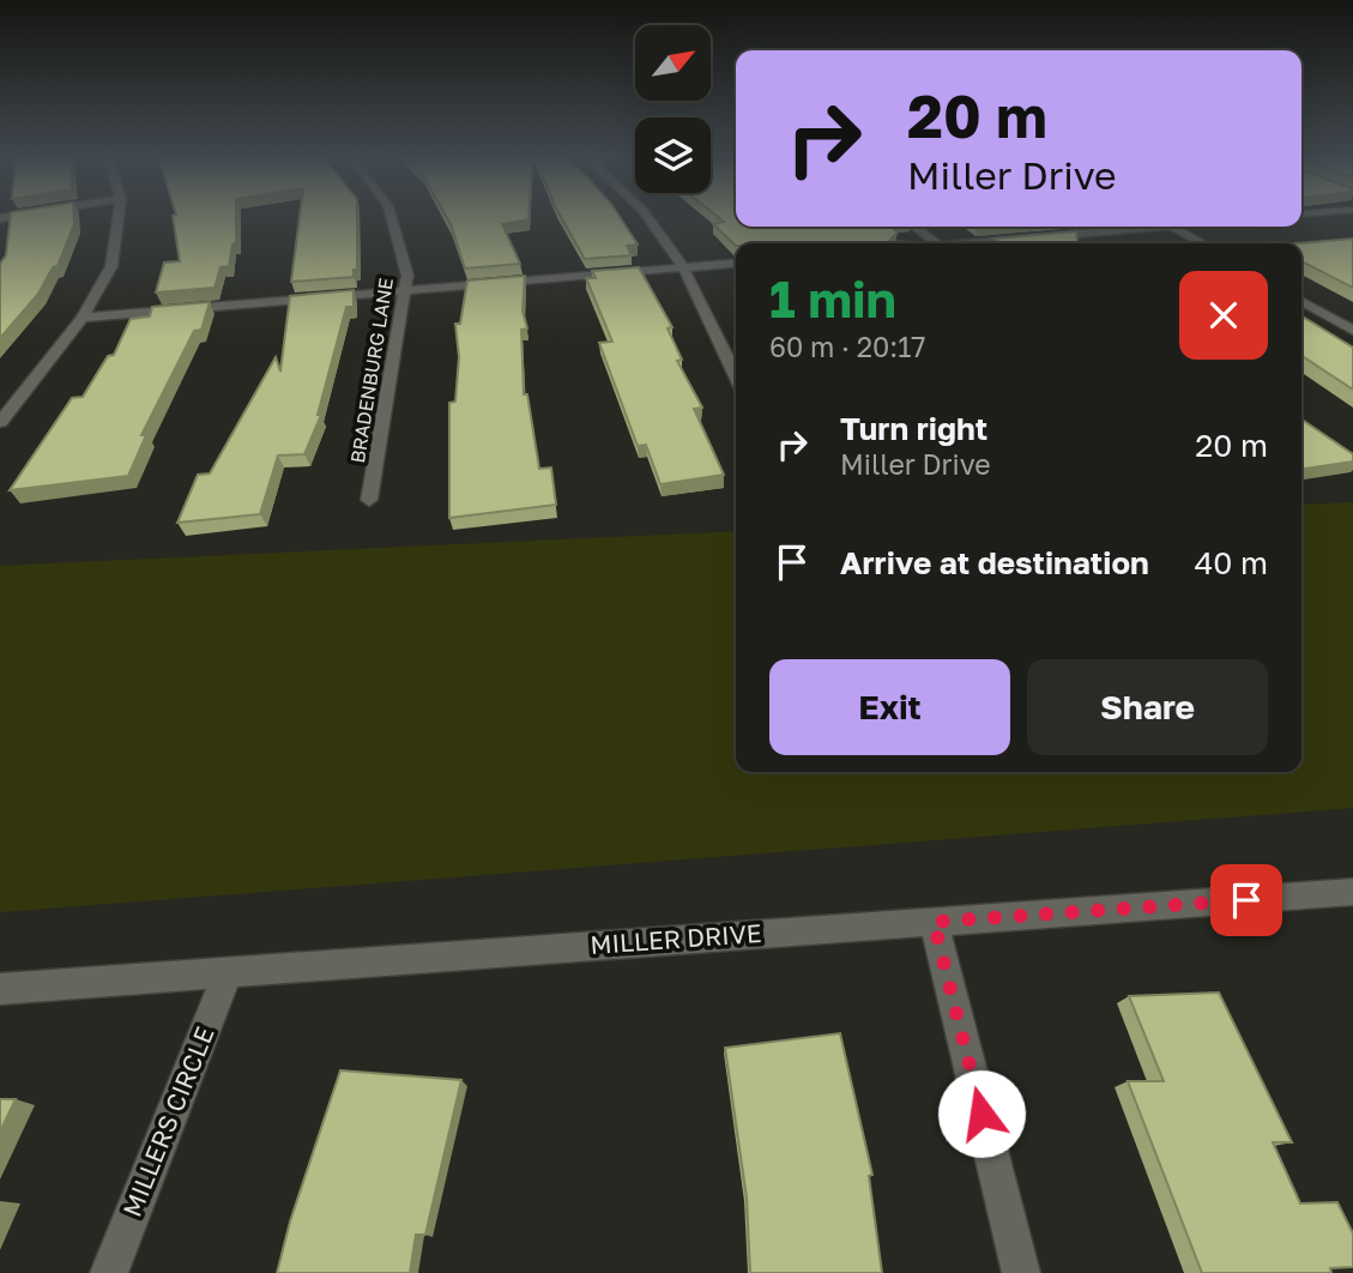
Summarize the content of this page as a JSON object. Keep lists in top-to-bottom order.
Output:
{
  "streets": {
    "street": ["BRADENBURG LANE", "MILLER DRIVE", "MILLERS CIRCLE"]
  },
  "crossings": [
    ["MILLER DRIVE", "MILLERS CIRCLE"]
  ],
  "north": "top right",
  "page": {
    "turn": ["20 m", "Miller Drive"],
    "heading": ["1 min", "60 m · 20:17"],
    "list": [
      {
        "name": "Turn right",
        "note": "Miller Drive",
        "value": "20 m"
      },
      {
        "name": "Arrive at destination",
        "value": "40 m"
      }
    ],
    "buttons": ["Exit", "Share"]
  }
}
